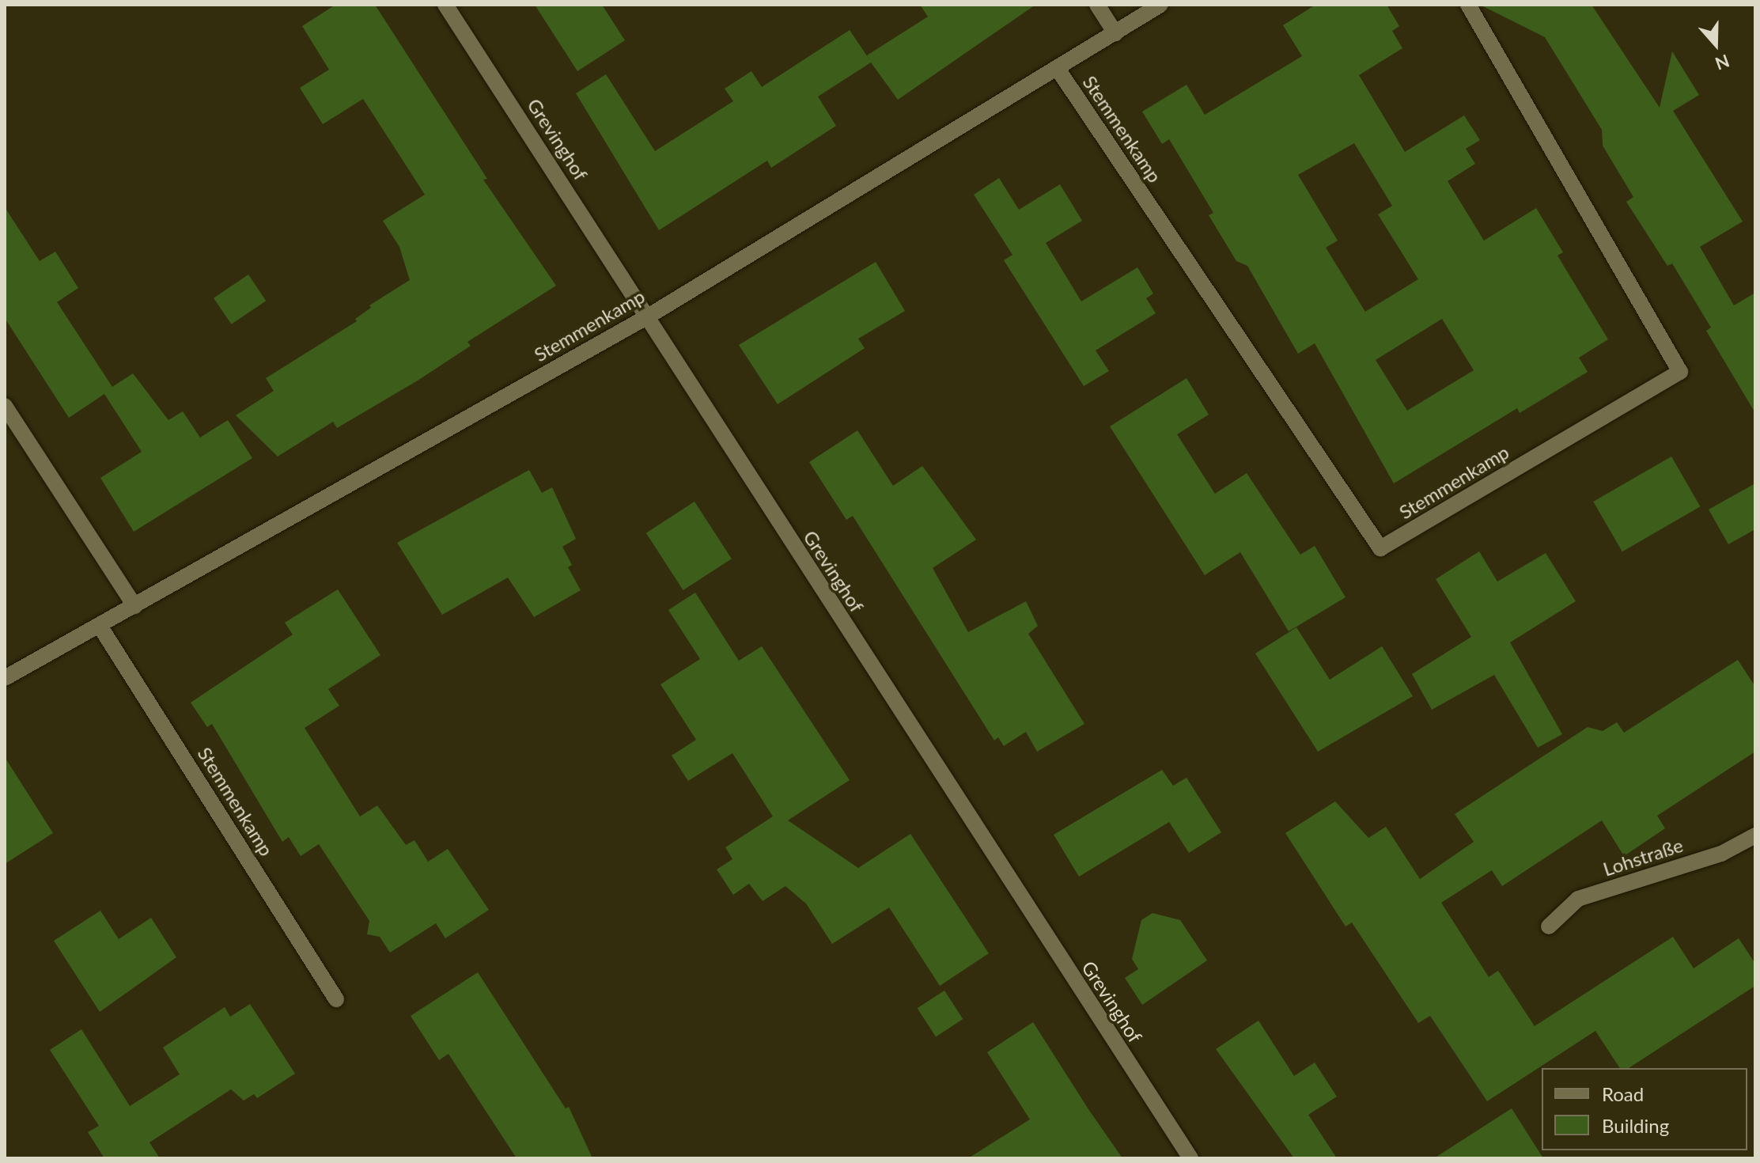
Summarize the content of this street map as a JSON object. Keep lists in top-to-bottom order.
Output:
{
  "streets": {
    "street": ["Stemmenkamp", "Grevinghof", "Lohstraße"]
  },
  "crossings": [
    ["Stemmenkamp", "Grevinghof"]
  ],
  "legend": ["Road", "Building"],
  "north": "bottom"
}
